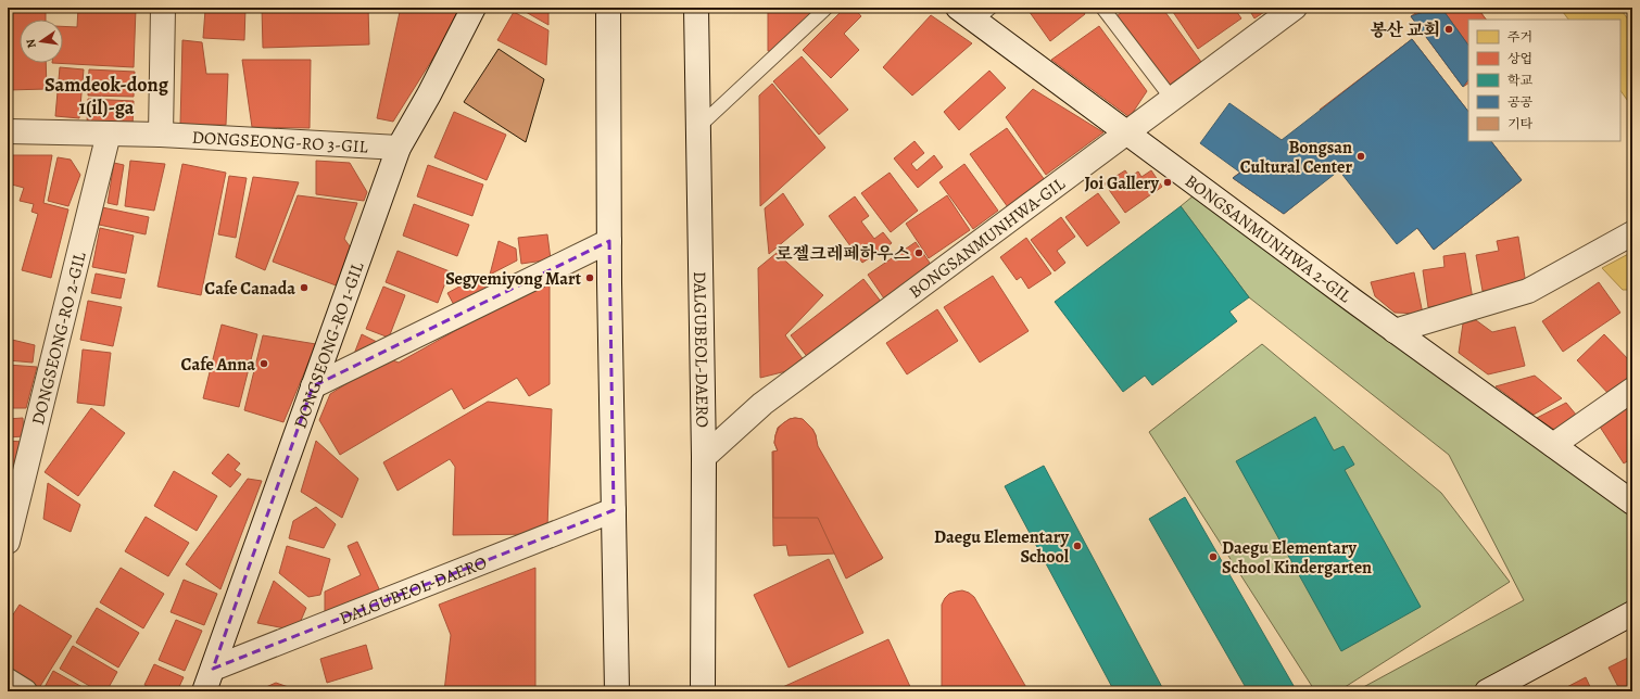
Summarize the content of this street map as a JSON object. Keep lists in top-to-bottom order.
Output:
{
  "streets": {
    "street": [
      "DONGSEONG-RO 3-GIL",
      "BONGSANMUNHWA-GIL",
      "BONGSANMUNHWA 2-GIL",
      "DONGSEONG-RO 2-GIL",
      "DONGSEONG-RO 1-GIL",
      "DALGUBEOL-DAERO"
    ]
  },
  "crossings": [
    ["DONGSEONG-RO 3-GIL", "DONGSEONG-RO 2-GIL"],
    ["DONGSEONG-RO 3-GIL", "DONGSEONG-RO 1-GIL"],
    ["BONGSANMUNHWA-GIL", "BONGSANMUNHWA 2-GIL"],
    ["BONGSANMUNHWA-GIL", "DALGUBEOL-DAERO"],
    ["DONGSEONG-RO 1-GIL", "DALGUBEOL-DAERO"]
  ],
  "districts": ["Samdeok-dong 1(il)-ga"],
  "places": [
    "봉산 교회",
    "Bongsan Cultural Center",
    "Joi Gallery",
    "로젤크레페하우스",
    "Segyemiyong Mart",
    "Cafe Canada",
    "Cafe Anna",
    "Daegu Elementary School",
    "Daegu Elementary School Kindergarten"
  ],
  "legend": [
    "주거",
    "상업",
    "학교",
    "공공",
    "기타"
  ],
  "north": "left"
}
